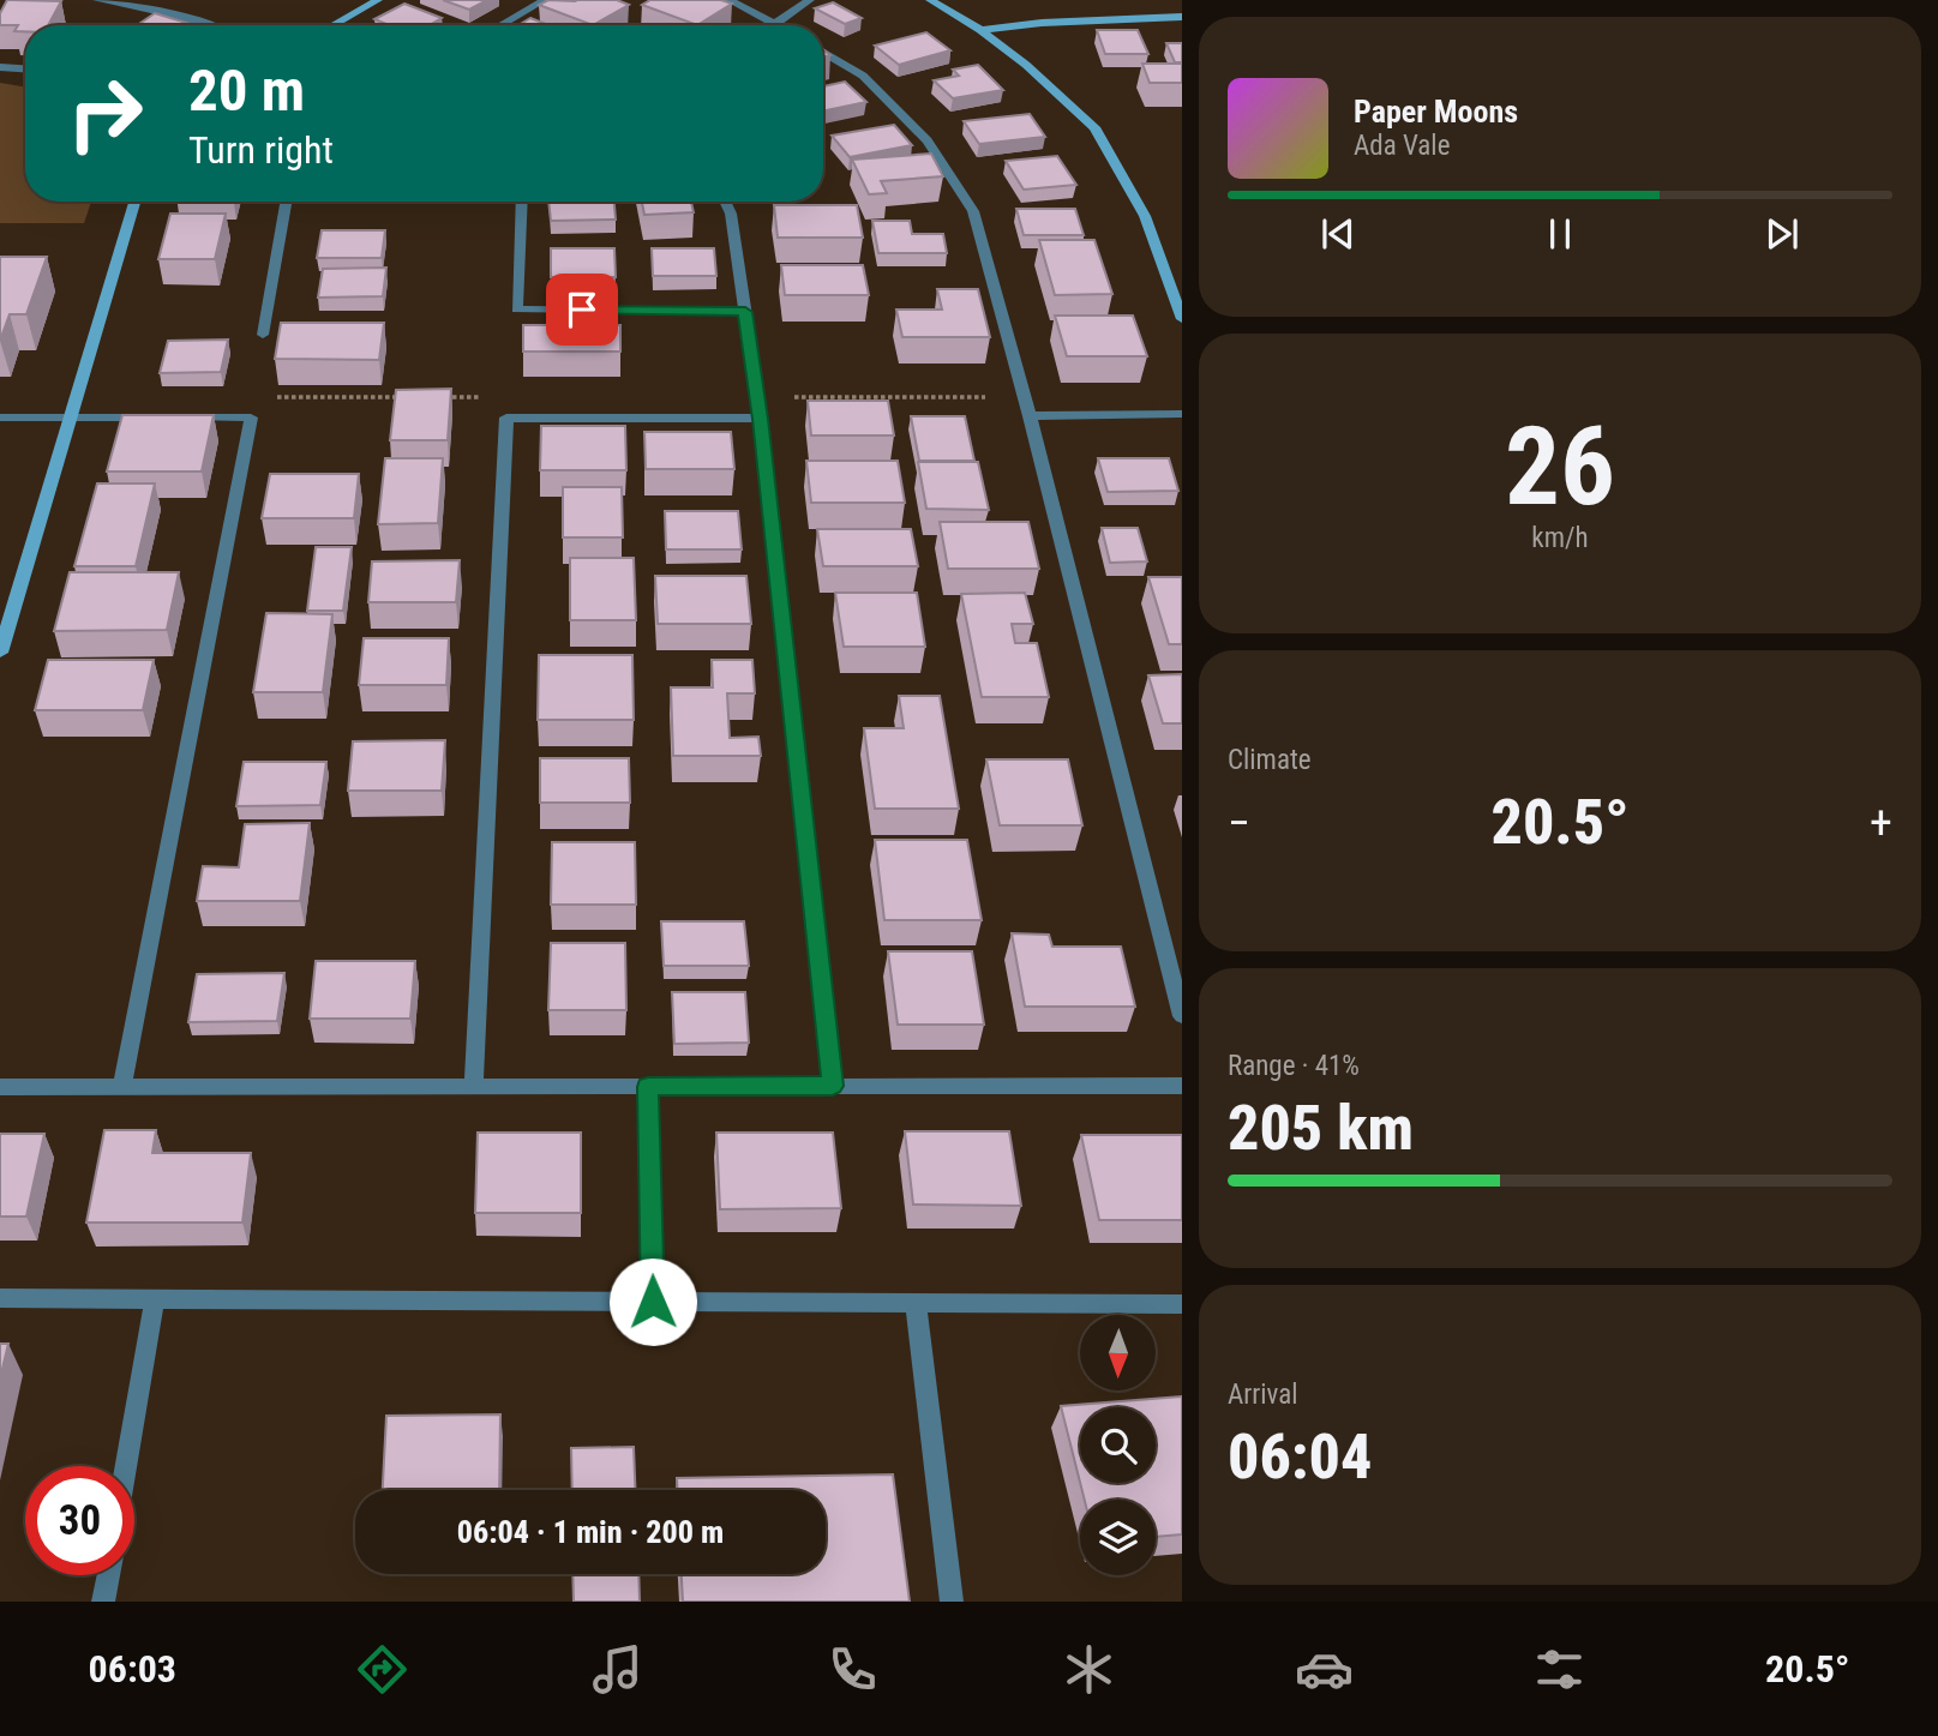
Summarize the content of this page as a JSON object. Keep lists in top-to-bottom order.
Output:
{
  "north": "bottom",
  "page": {
    "turn": ["20 m", "Turn right"],
    "song": ["Paper Moons", "Ada Vale"],
    "tile": [
      ["26", "km/h"],
      "Climate",
      ["Range · 41%", "205 km"],
      ["Arrival", "06:04"]
    ],
    "heat": ["−", "20.5°", "+"],
    "limit": "30",
    "trip": "06:04 · 1 min · 200 m",
    "tabs": ["06:03", "20.5°"]
  }
}
